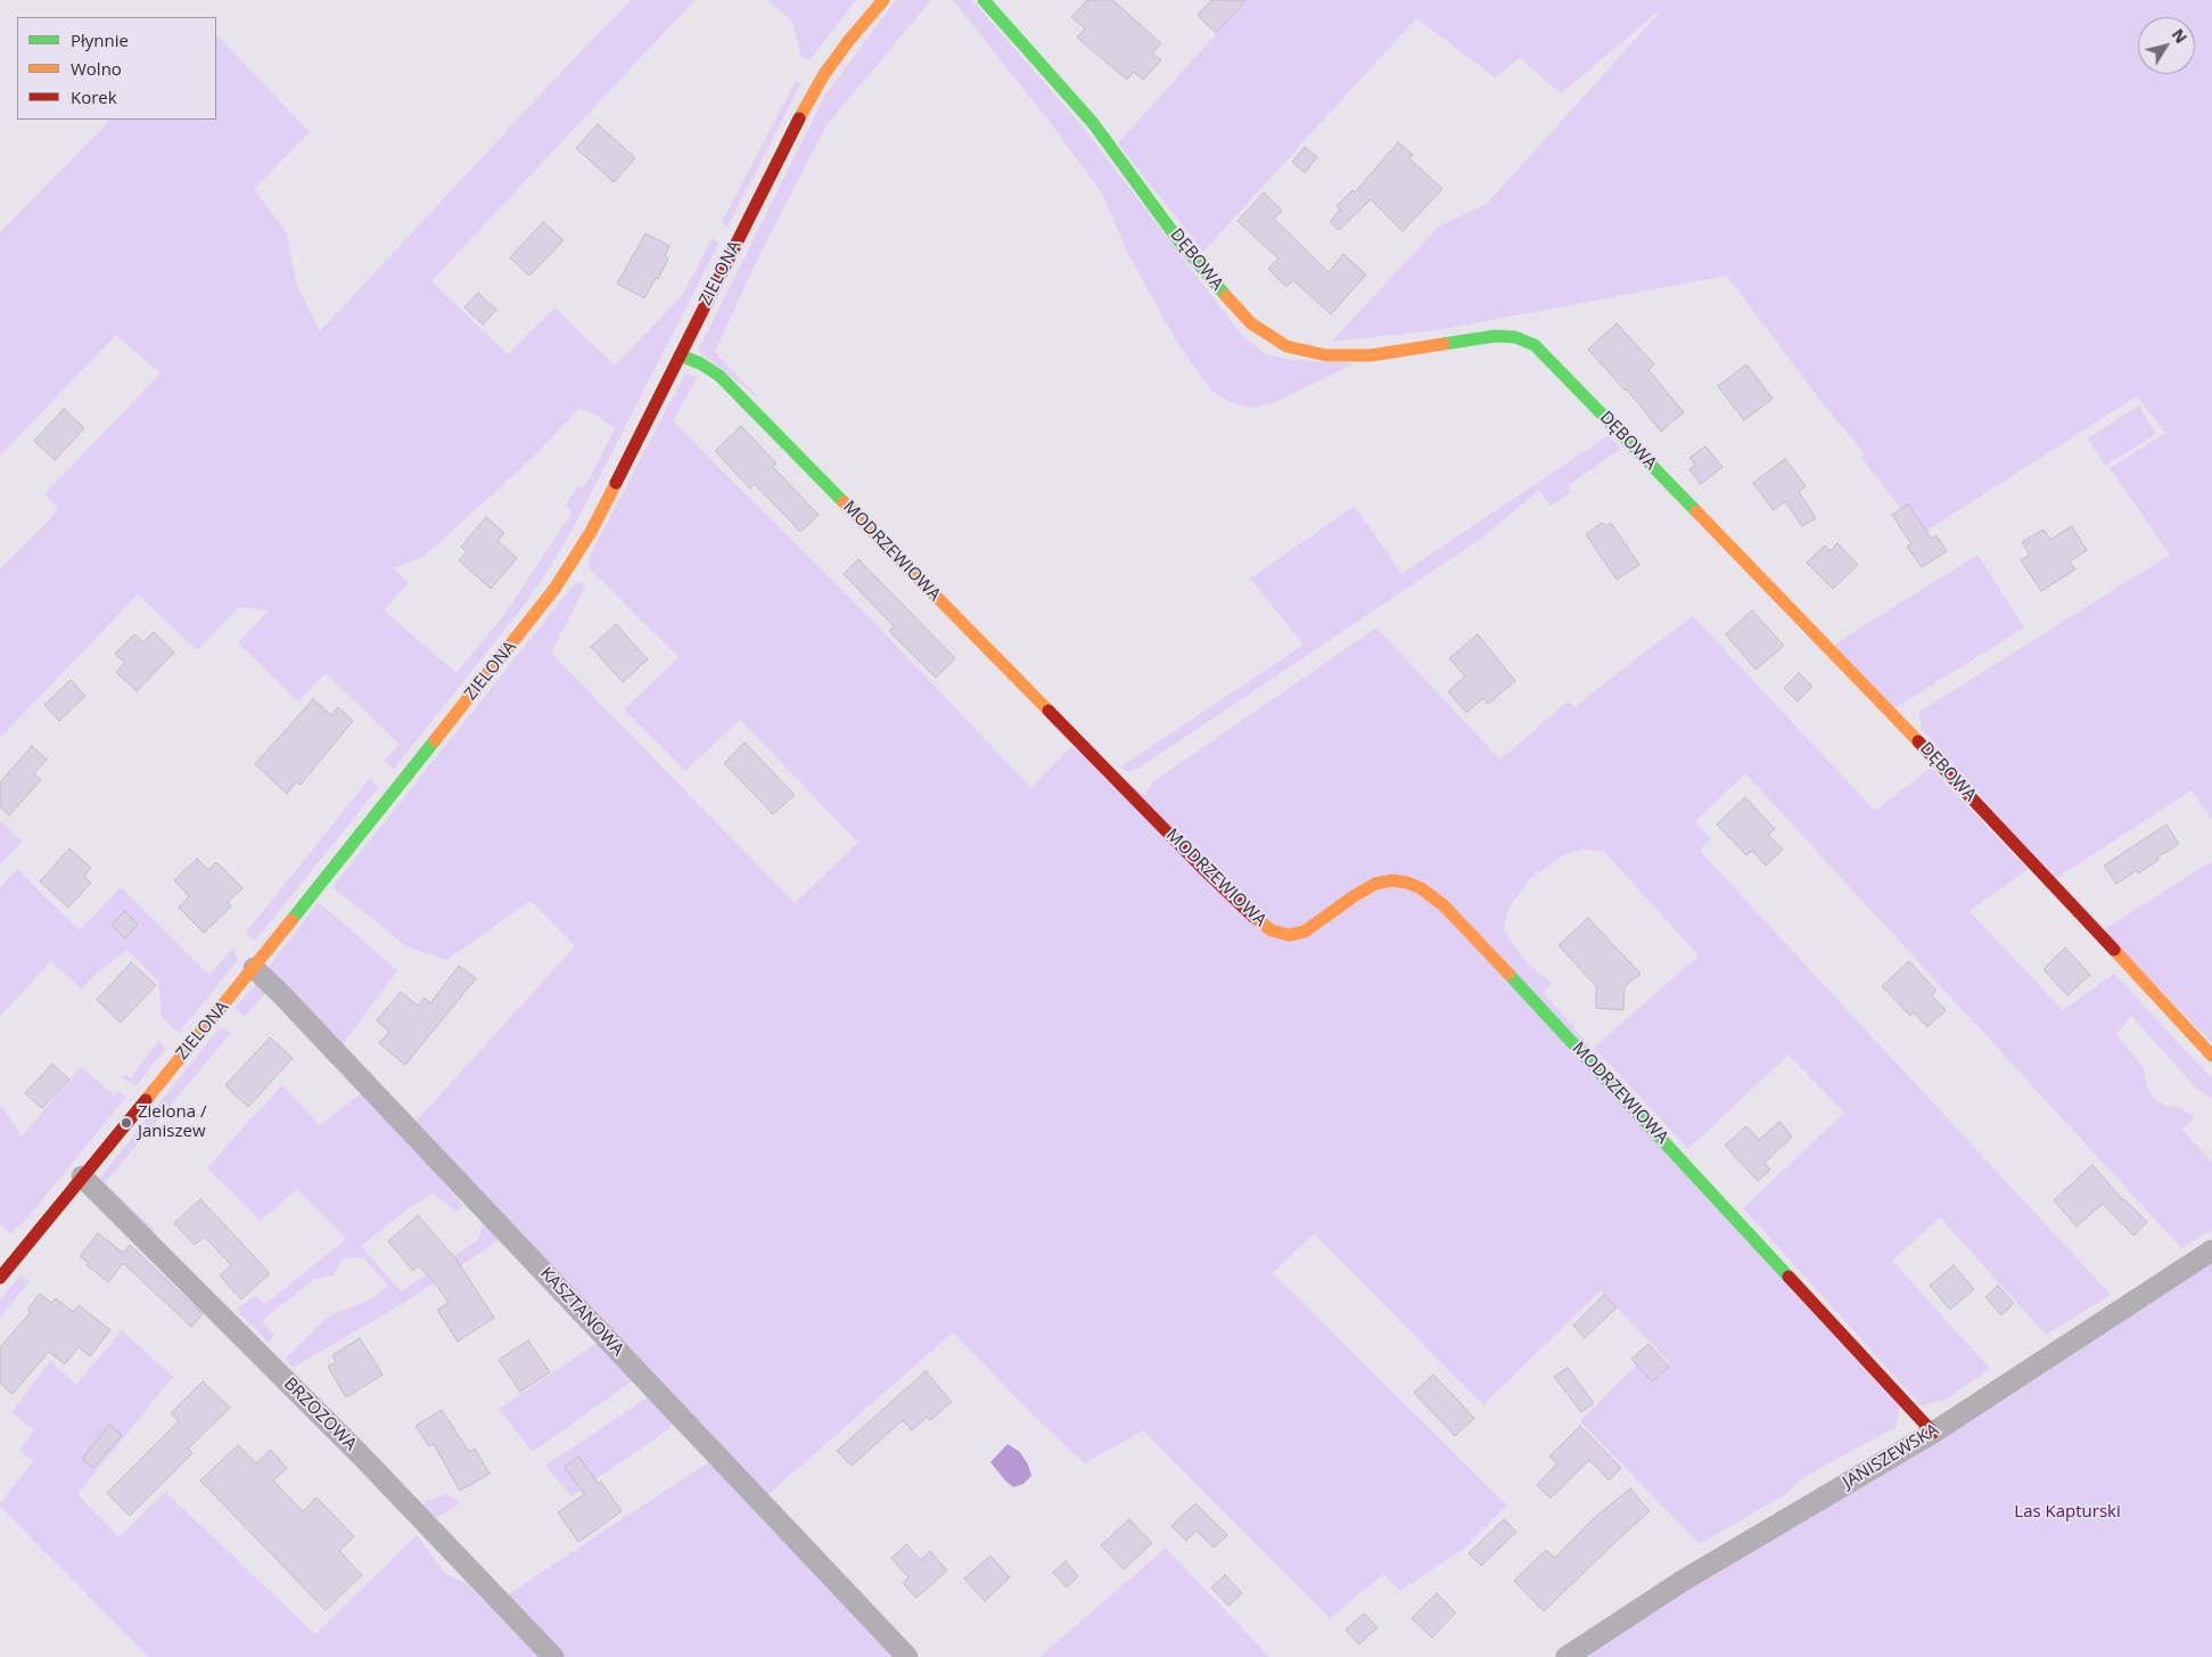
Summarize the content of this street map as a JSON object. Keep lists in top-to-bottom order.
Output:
{
  "streets": {
    "street": [
      "DĘBOWA",
      "ZIELONA",
      "MODRZEWIOWA",
      "KASZTANOWA",
      "BRZOZOWA",
      "JANISZEWSKA"
    ]
  },
  "crossings": [
    ["ZIELONA", "MODRZEWIOWA"],
    ["ZIELONA", "KASZTANOWA"],
    ["ZIELONA", "BRZOZOWA"],
    ["MODRZEWIOWA", "JANISZEWSKA"]
  ],
  "parks": ["Las Kapturski"],
  "places": ["Zielona / Janiszew"],
  "legend": ["Płynnie", "Wolno", "Korek"],
  "north": "top right"
}
